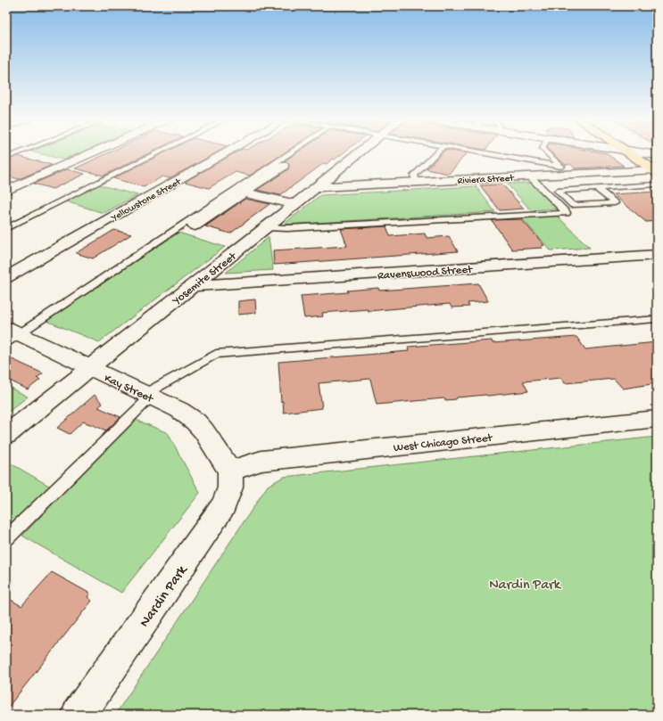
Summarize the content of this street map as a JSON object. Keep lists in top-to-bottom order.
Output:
{
  "streets": {
    "street": [
      "Riviera Street",
      "Yellowstone Street",
      "Ravenswood Street",
      "Yosemite Street",
      "Kay Street",
      "West Chicago Street",
      "Nardin Park"
    ]
  },
  "crossings": [
    ["Riviera Street", "Yosemite Street"],
    ["Ravenswood Street", "Yosemite Street"],
    ["Yosemite Street", "Kay Street"],
    ["Kay Street", "West Chicago Street"],
    ["Kay Street", "Nardin Park"],
    ["West Chicago Street", "Nardin Park"]
  ],
  "parks": ["Nardin Park"]
}
